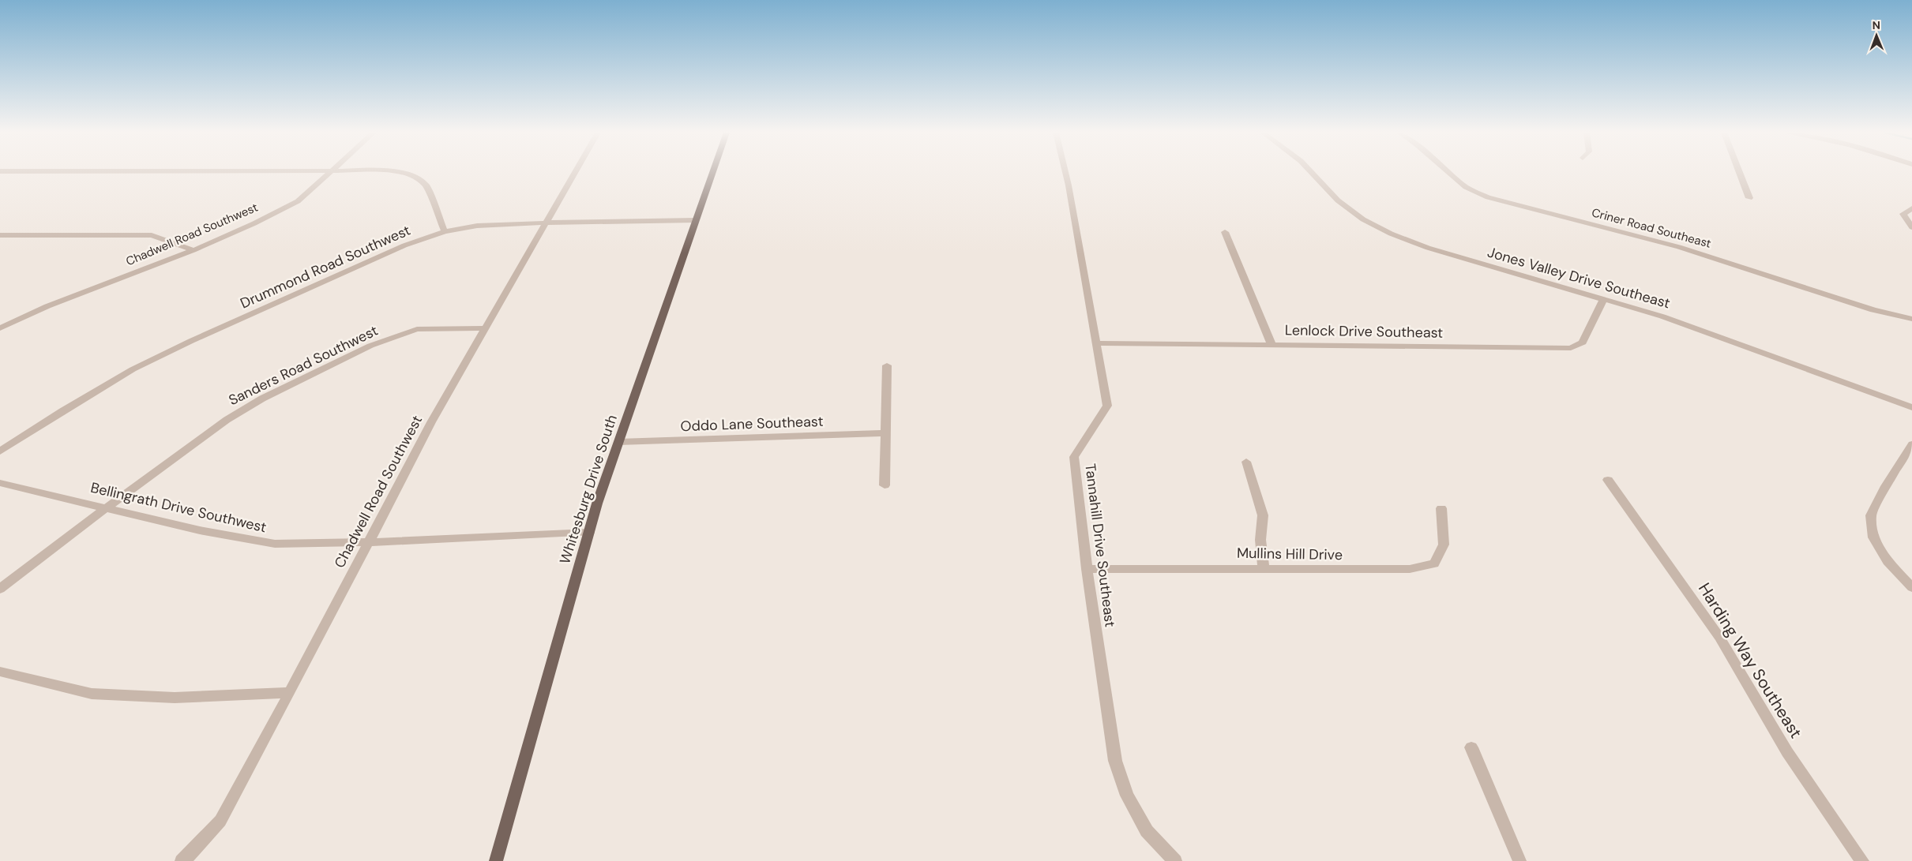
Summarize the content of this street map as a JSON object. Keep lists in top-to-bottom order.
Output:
{
  "streets": {
    "main road": ["Whitesburg Drive South"],
    "street": [
      "Criner Road Southeast",
      "Chadwell Road Southwest",
      "Drummond Road Southwest",
      "Jones Valley Drive Southeast",
      "Lenlock Drive Southeast",
      "Sanders Road Southwest",
      "Oddo Lane Southeast",
      "Bellingrath Drive Southwest",
      "Tannahill Drive Southeast",
      "Mullins Hill Drive",
      "Harding Way Southeast"
    ]
  },
  "crossings": [
    ["Chadwell Road Southwest", "Drummond Road Southwest"],
    ["Chadwell Road Southwest", "Sanders Road Southwest"],
    ["Chadwell Road Southwest", "Bellingrath Drive Southwest"],
    ["Drummond Road Southwest", "Whitesburg Drive South"],
    ["Jones Valley Drive Southeast", "Lenlock Drive Southeast"],
    ["Lenlock Drive Southeast", "Tannahill Drive Southeast"],
    ["Sanders Road Southwest", "Bellingrath Drive Southwest"],
    ["Oddo Lane Southeast", "Whitesburg Drive South"],
    ["Whitesburg Drive South", "Bellingrath Drive Southwest"],
    ["Tannahill Drive Southeast", "Mullins Hill Drive"]
  ],
  "north": "top"
}
